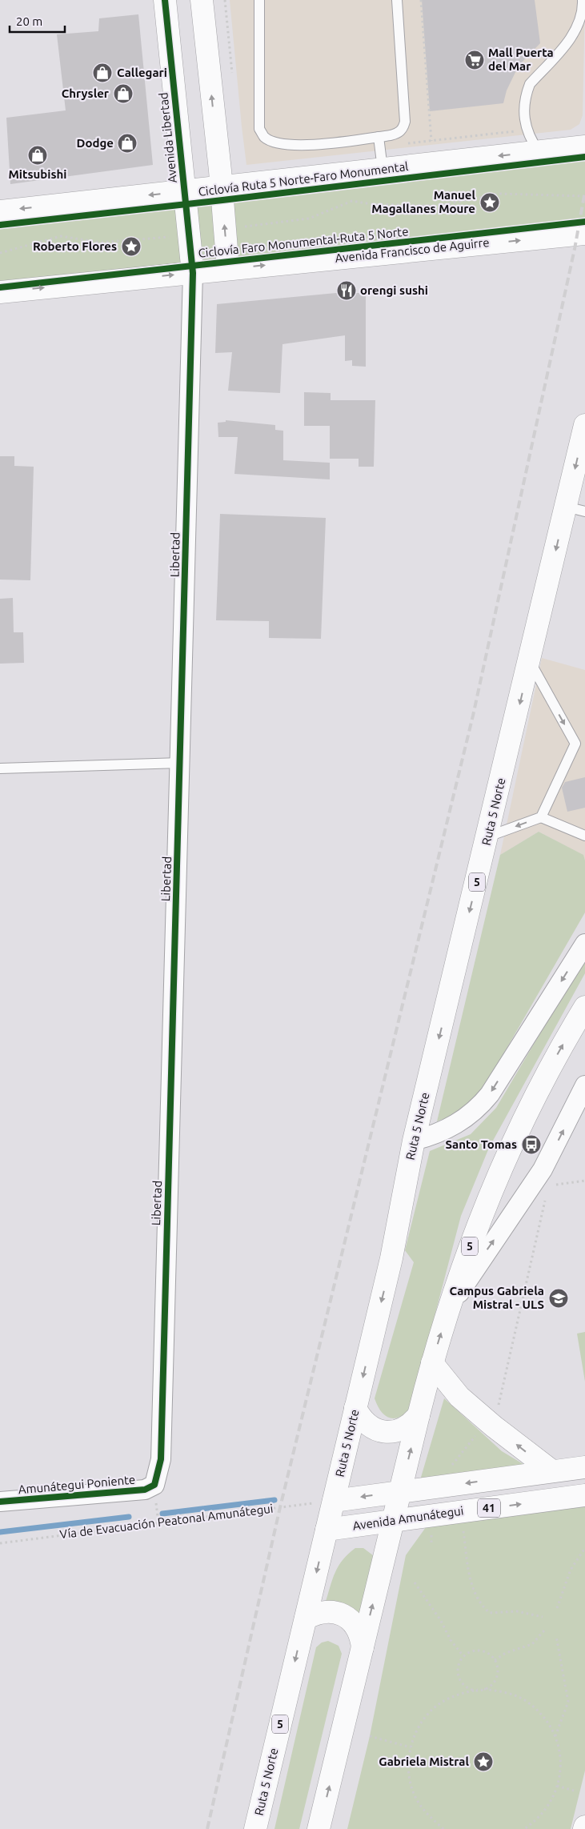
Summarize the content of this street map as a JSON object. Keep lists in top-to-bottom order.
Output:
{
  "streets": {
    "main road": [
      "Avenida Libertad",
      "Avenida Francisco de Aguirre",
      "Ruta 5 Norte",
      "5",
      "41",
      "Avenida Amunátegui"
    ],
    "street": ["Libertad", "Amunátegui Poniente"],
    "path": ["Vía de Evacuación Peatonal Amunátegui"],
    "cycle path": ["Ciclovía Ruta 5 Norte-Faro Monumental", "Ciclovía Faro Monumental-Ruta 5 Norte"]
  },
  "crossings": [
    ["Avenida Libertad", "Avenida Francisco de Aguirre"],
    ["Avenida Libertad", "Libertad"],
    ["Avenida Francisco de Aguirre", "Libertad"],
    ["Libertad", "Amunátegui Poniente"],
    ["Ruta 5 Norte", "41"],
    ["Ruta 5 Norte", "Avenida Amunátegui"],
    ["Ruta 5 Norte", "Vía de Evacuación Peatonal Amunátegui"],
    ["5", "41"],
    ["5", "Avenida Amunátegui"],
    ["41", "Vía de Evacuación Peatonal Amunátegui"]
  ],
  "places": {
    "supermarket": ["Mall Puerta del Mar"],
    "shop": [
      "Callegari",
      "Chrysler",
      "Dodge",
      "Mitsubishi"
    ],
    "place": ["Manuel Magallanes Moure", "Roberto Flores", "Gabriela Mistral"],
    "restaurant": ["orengi sushi"],
    "bus stop": ["Santo Tomas"],
    "school or university": ["Campus Gabriela Mistral - ULS"]
  },
  "scale_bar": "20 m"
}
